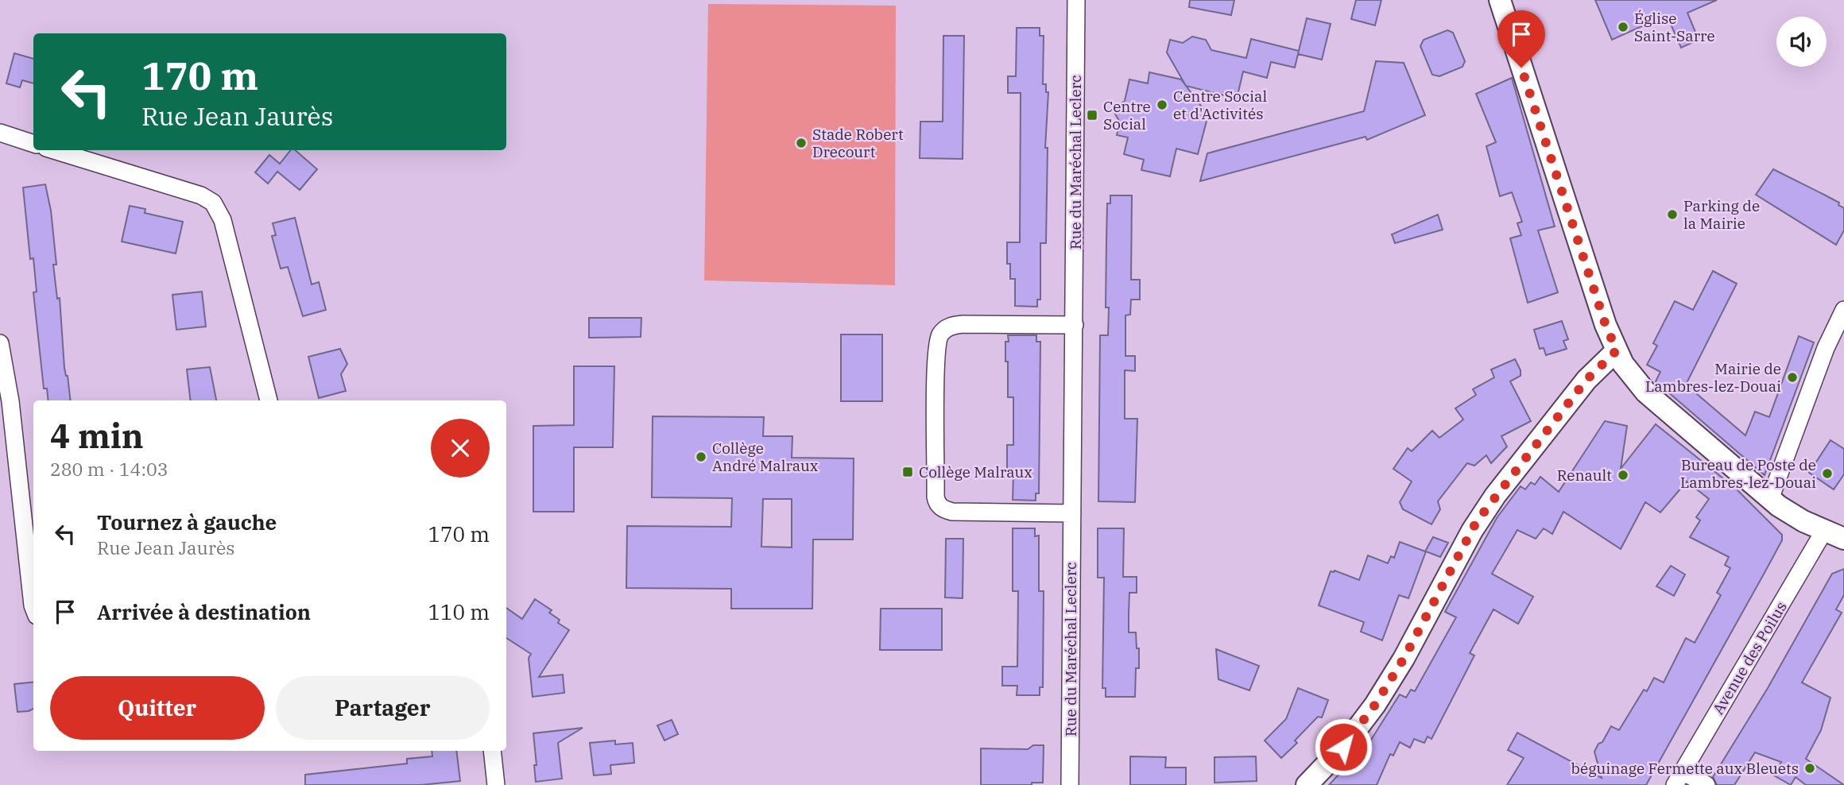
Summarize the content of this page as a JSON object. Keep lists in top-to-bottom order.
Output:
{
  "streets": {
    "street": ["Rue du Maréchal Leclerc", "Avenue des Poilus"]
  },
  "places": {
    "other": [
      "Église Saint-Sarre",
      "Centre Social et d'Activités",
      "Stade Robert Drecourt",
      "Parking de la Mairie",
      "Mairie de Lambres-lez-Douai",
      "Collège André Malraux",
      "Bureau de Poste de Lambres-lez-Douai",
      "Renault",
      "béguinage Fermette aux Bleuets"
    ],
    "transit": ["Centre Social", "Collège Malraux"]
  },
  "page": {
    "turn": ["170 m", "Rue Jean Jaurès"],
    "heading": ["4 min", "280 m · 14:03"],
    "list": [
      {
        "name": "Tournez à gauche",
        "note": "Rue Jean Jaurès",
        "value": "170 m"
      },
      {
        "name": "Arrivée à destination",
        "value": "110 m"
      }
    ],
    "buttons": ["Quitter", "Partager"]
  }
}
